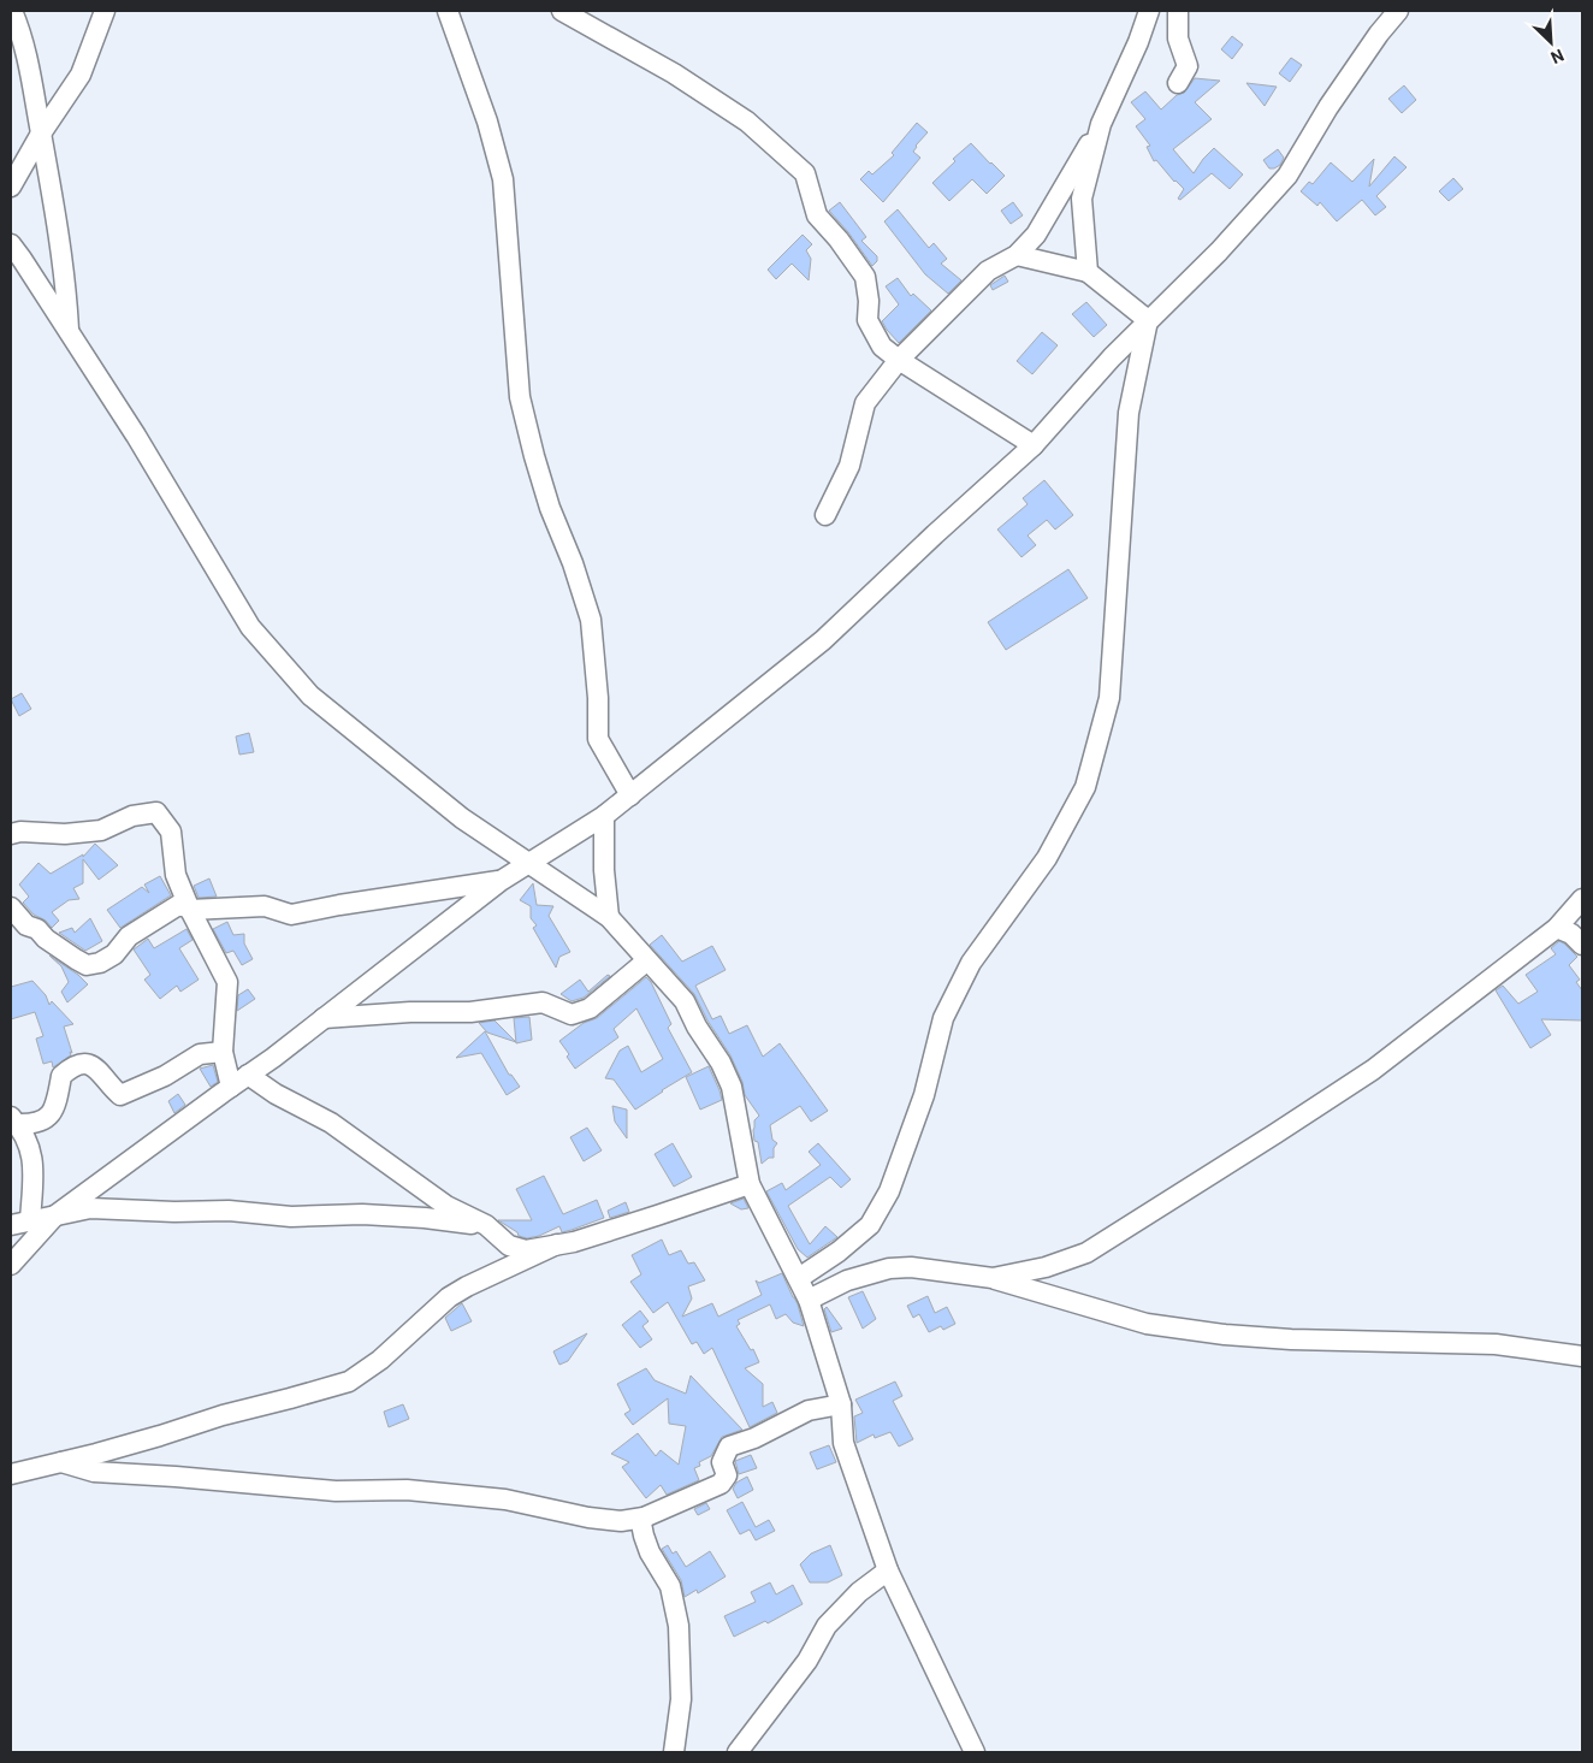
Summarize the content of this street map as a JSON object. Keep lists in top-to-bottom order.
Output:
{
  "north": "bottom right"
}
